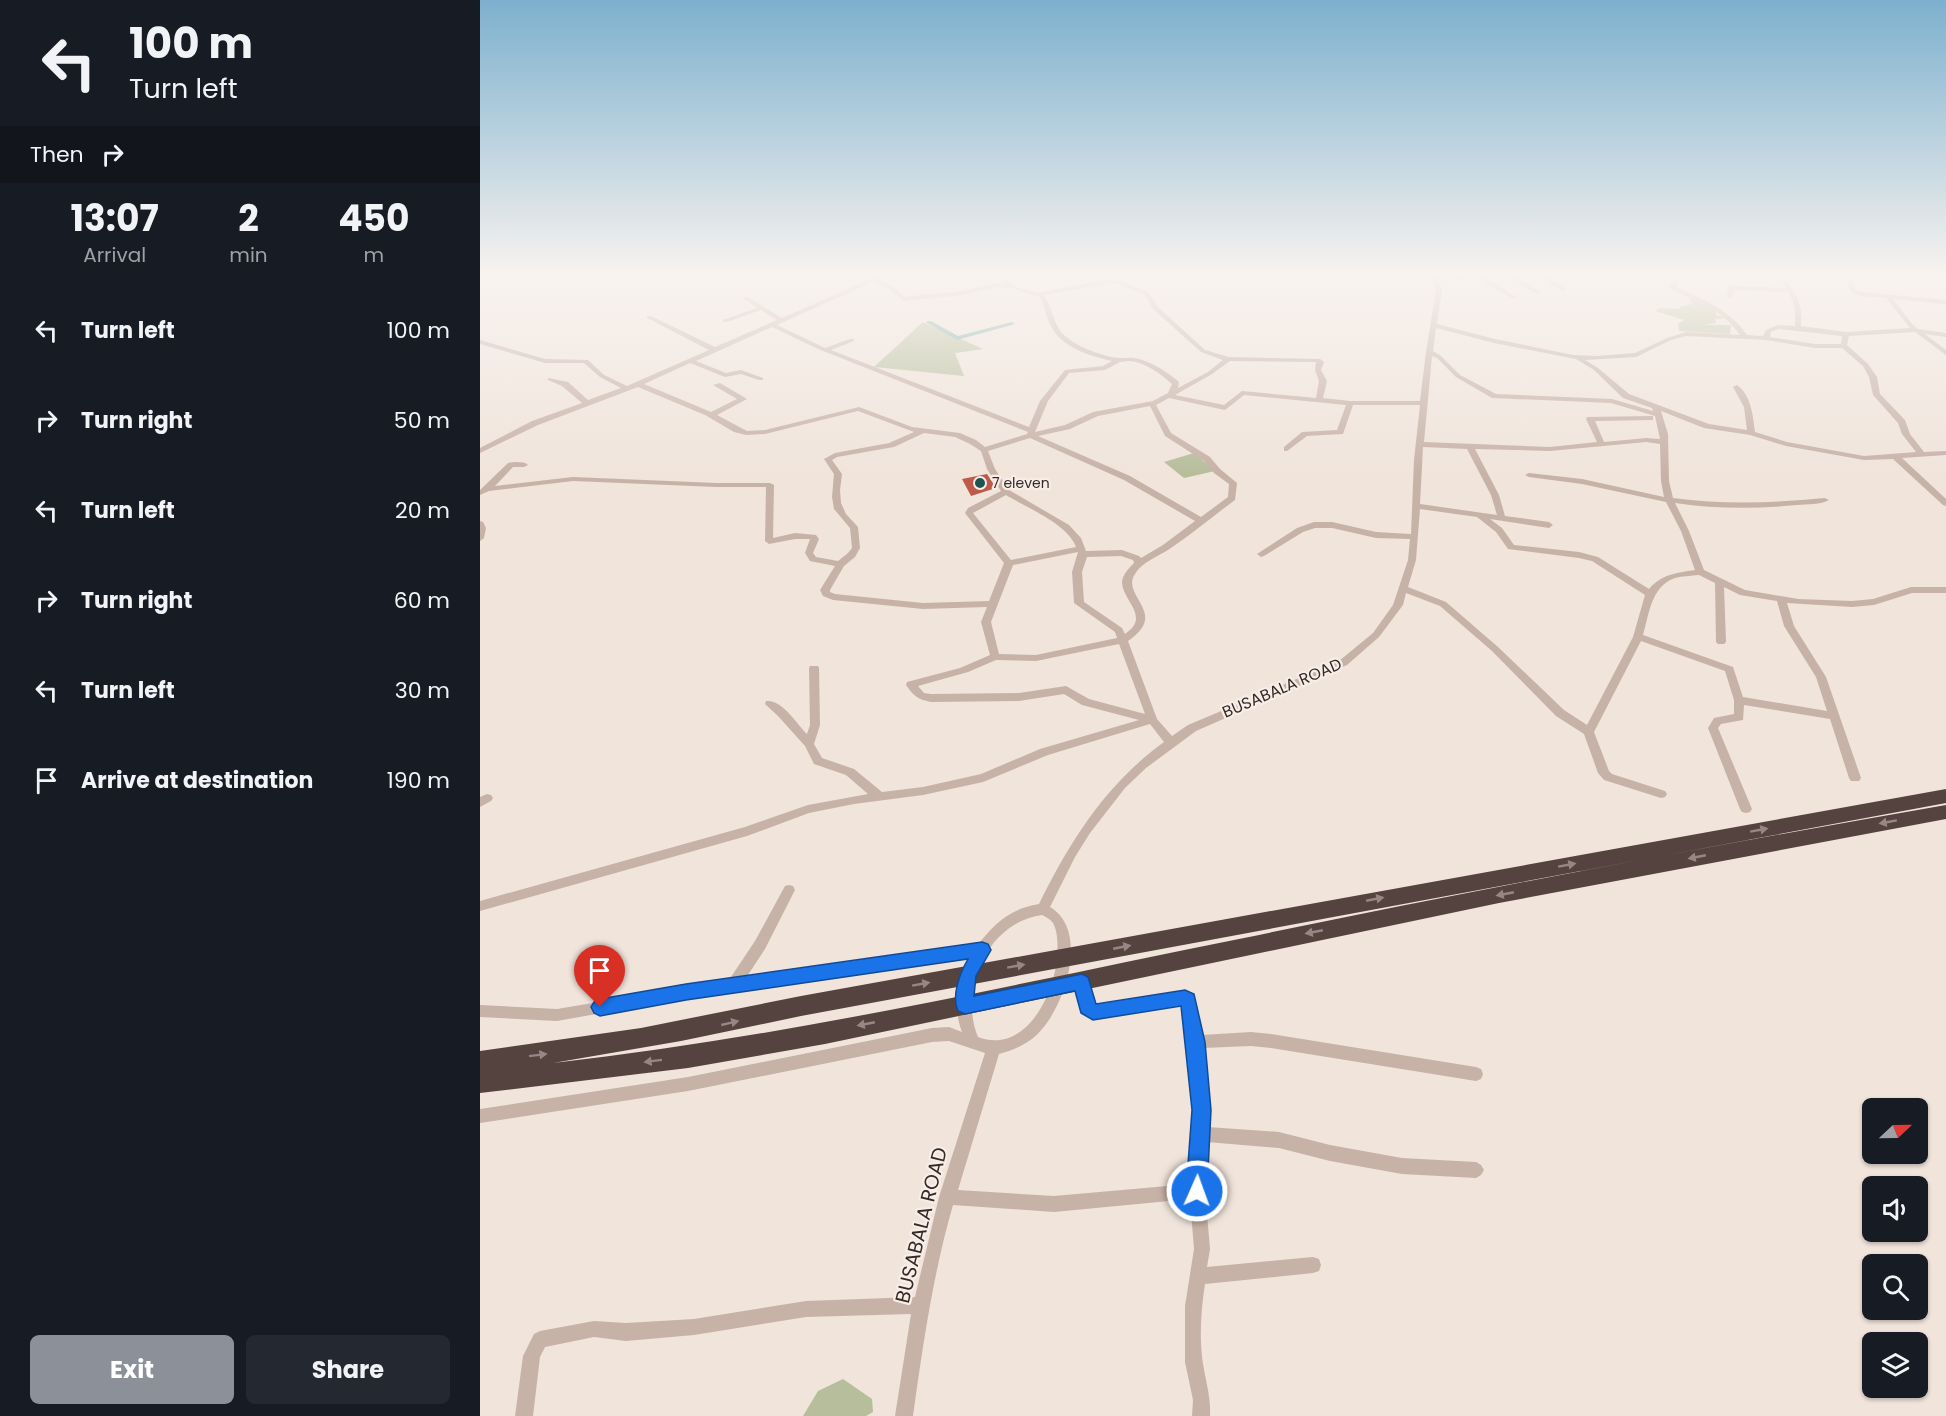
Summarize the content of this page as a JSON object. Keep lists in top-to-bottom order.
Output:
{
  "streets": {
    "street": ["BUSABALA ROAD"]
  },
  "places": ["7 eleven"],
  "north": "right",
  "page": {
    "turn": ["100 m", "Turn left"],
    "then": "Then",
    "eta": [
      "13:07",
      "Arrival",
      "2",
      "min",
      "450",
      "m"
    ],
    "list": [
      {
        "name": "Turn left",
        "value": "100 m"
      },
      {
        "name": "Turn right",
        "value": "50 m"
      },
      {
        "name": "Turn left",
        "value": "20 m"
      },
      {
        "name": "Turn right",
        "value": "60 m"
      },
      {
        "name": "Turn left",
        "value": "30 m"
      },
      {
        "name": "Arrive at destination",
        "value": "190 m"
      }
    ],
    "buttons": ["Exit", "Share"]
  }
}
